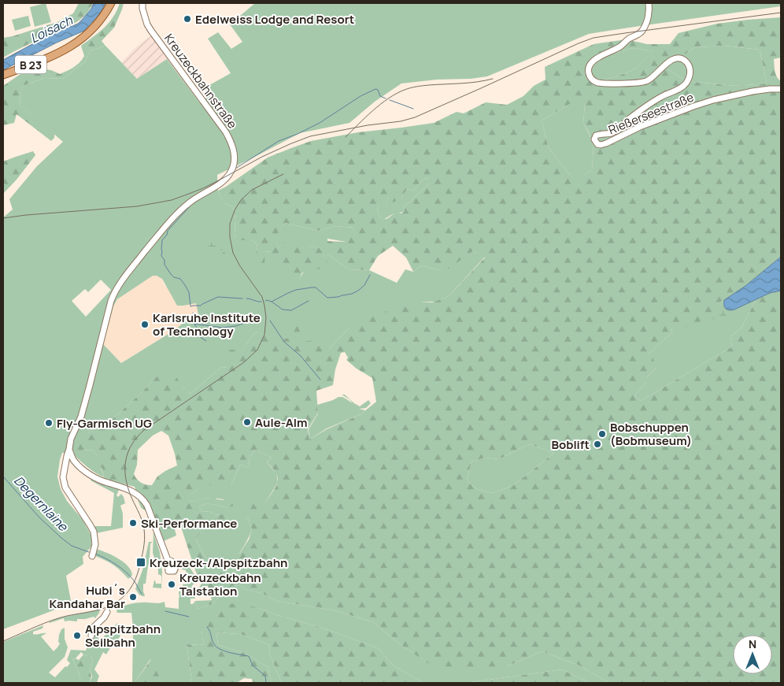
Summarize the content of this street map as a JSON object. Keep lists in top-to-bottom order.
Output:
{
  "streets": {
    "main road": ["B 23"],
    "street": ["Kreuzeckbahnstraße", "Rießerseestraße"]
  },
  "water": ["Loisach", "Degernlaine"],
  "places": {
    "other": [
      "Edelweiss Lodge and Resort",
      "Karlsruhe Institute of Technology",
      "Aule-Alm",
      "Fly-Garmisch UG",
      "Bobschuppen (Bobmuseum)",
      "Boblift",
      "Ski-Performance",
      "Kreuzeckbahn Talstation",
      "Hubi´s Kandahar Bar",
      "Alpspitzbahn Seilbahn"
    ],
    "transit": ["Kreuzeck-/Alpspitzbahn"]
  },
  "north": "top"
}
